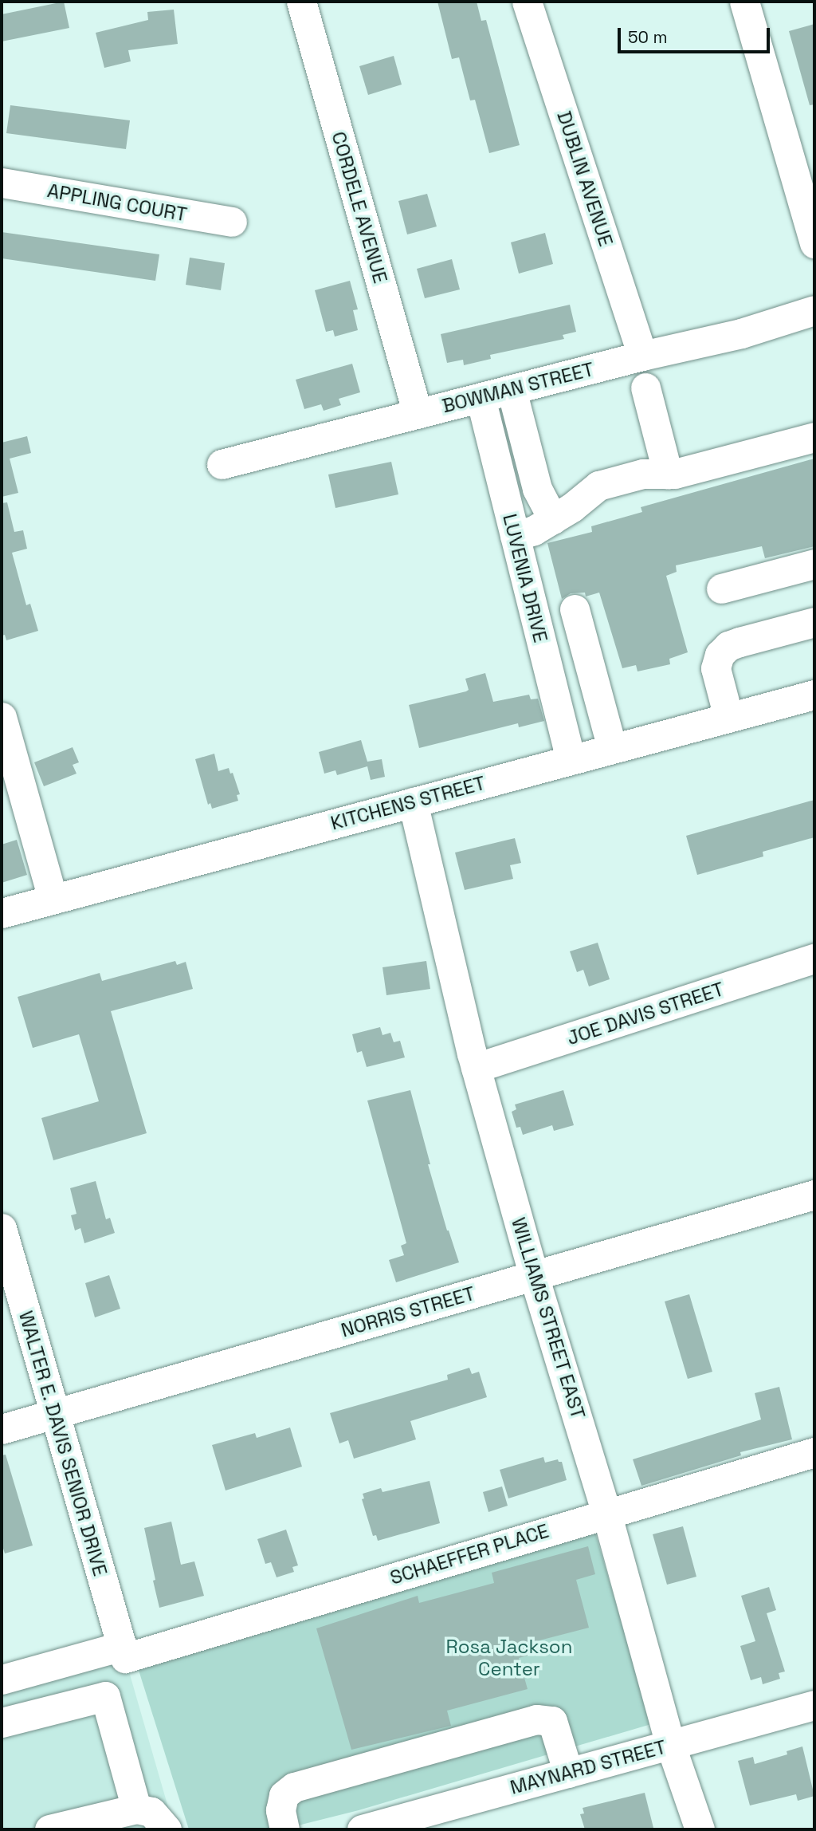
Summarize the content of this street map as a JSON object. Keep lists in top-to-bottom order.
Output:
{
  "streets": {
    "street": [
      "DUBLIN AVENUE",
      "APPLING COURT",
      "CORDELE AVENUE",
      "BOWMAN STREET",
      "LUVENIA DRIVE",
      "KITCHENS STREET",
      "JOE DAVIS STREET",
      "NORRIS STREET",
      "WILLIAMS STREET EAST",
      "WALTER E. DAVIS SENIOR DRIVE",
      "SCHAEFFER PLACE",
      "MAYNARD STREET"
    ]
  },
  "crossings": [
    ["DUBLIN AVENUE", "BOWMAN STREET"],
    ["CORDELE AVENUE", "BOWMAN STREET"],
    ["BOWMAN STREET", "LUVENIA DRIVE"],
    ["LUVENIA DRIVE", "KITCHENS STREET"],
    ["KITCHENS STREET", "WILLIAMS STREET EAST"],
    ["JOE DAVIS STREET", "WILLIAMS STREET EAST"],
    ["NORRIS STREET", "WILLIAMS STREET EAST"],
    ["NORRIS STREET", "WALTER E. DAVIS SENIOR DRIVE"],
    ["WILLIAMS STREET EAST", "SCHAEFFER PLACE"],
    ["WILLIAMS STREET EAST", "MAYNARD STREET"],
    ["WALTER E. DAVIS SENIOR DRIVE", "SCHAEFFER PLACE"]
  ],
  "parks": ["Rosa Jackson Center"],
  "scale_bar": "50 m"
}
